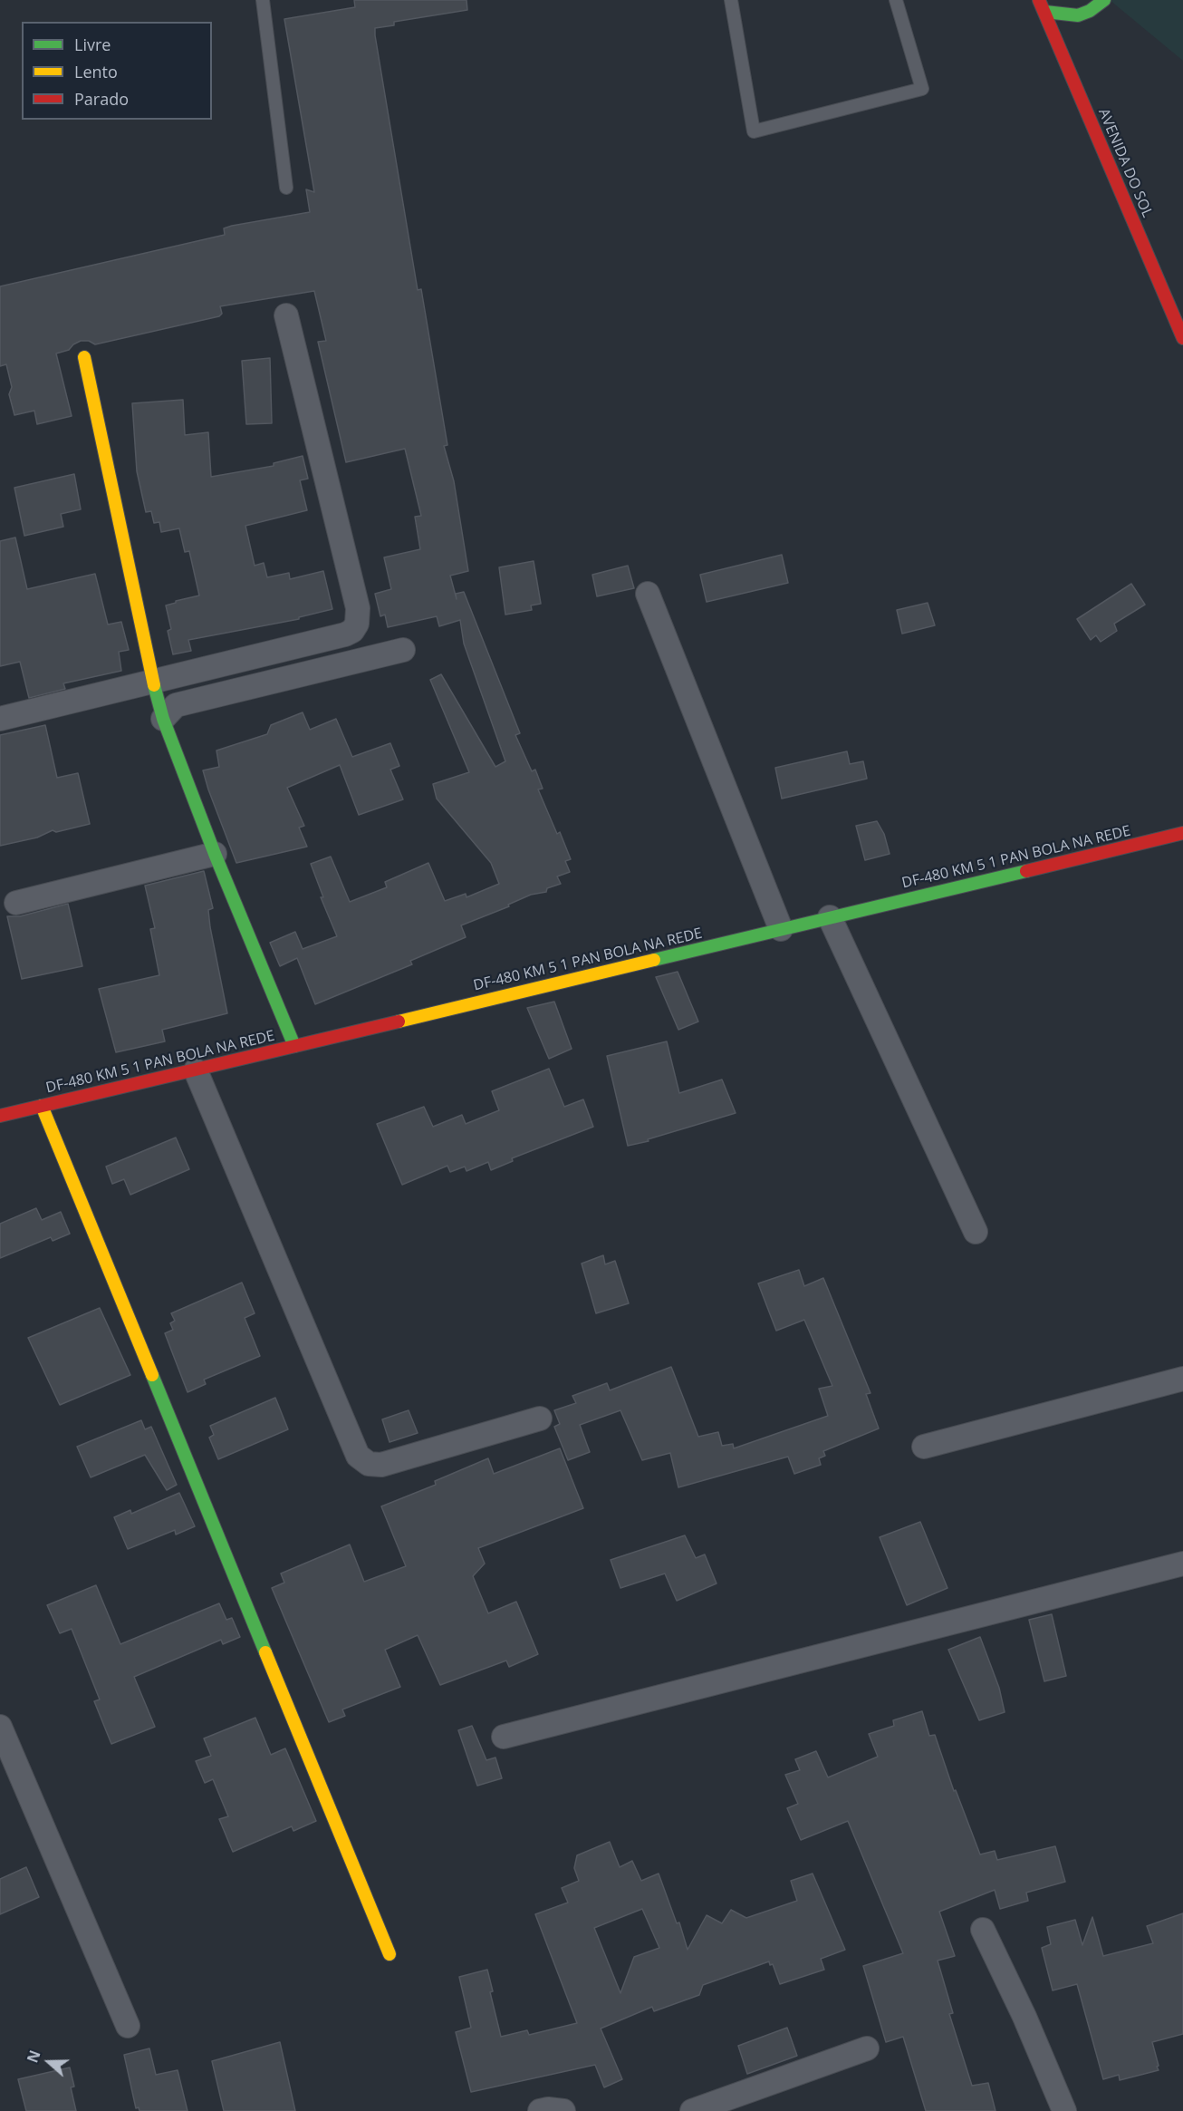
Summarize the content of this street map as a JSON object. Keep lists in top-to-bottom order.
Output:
{
  "streets": {
    "main road": ["AVENIDA DO SOL", "DF-480 KM 5 1 PAN BOLA NA REDE"]
  },
  "legend": ["Livre", "Lento", "Parado"],
  "north": "left"
}
